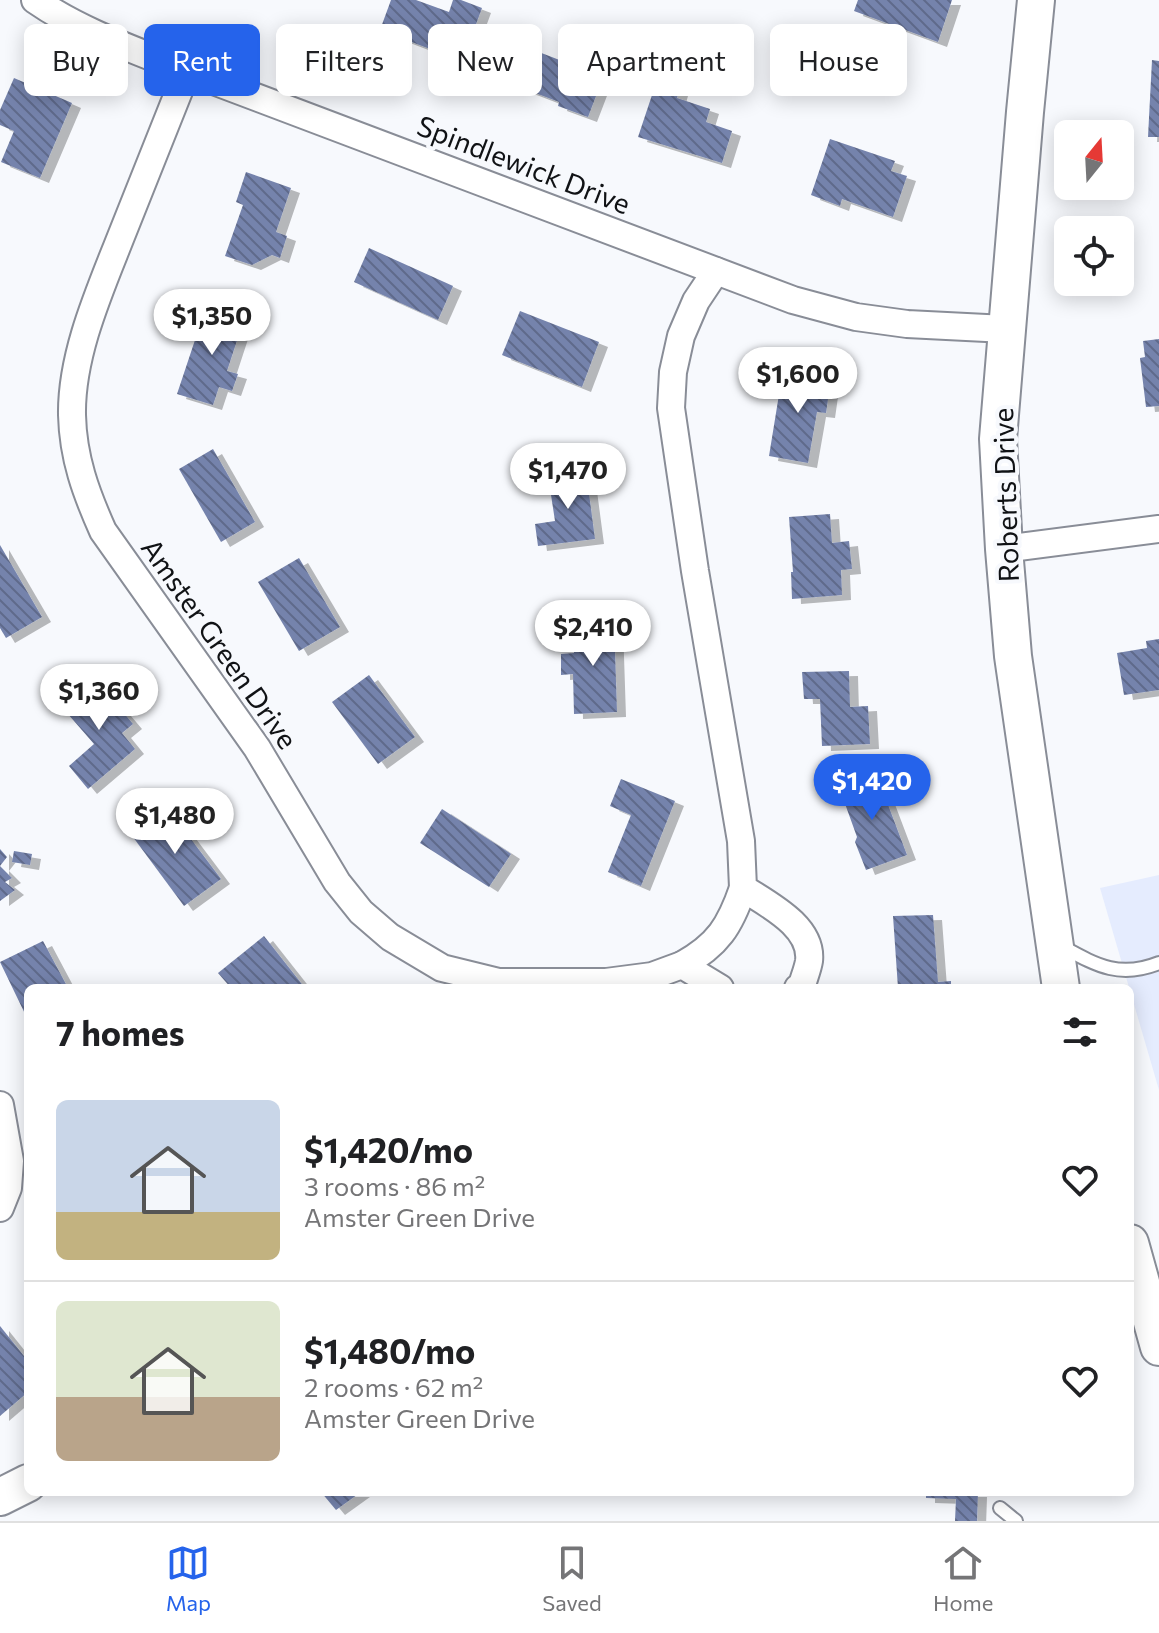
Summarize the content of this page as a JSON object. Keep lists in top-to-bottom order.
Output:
{
  "streets": {
    "street": ["Spindlewick Drive", "Roberts Drive", "Amster Green Drive"]
  },
  "crossings": [
    ["Spindlewick Drive", "Roberts Drive"],
    ["Spindlewick Drive", "Amster Green Drive"]
  ],
  "north": "top",
  "page": {
    "chip": [
      "Buy",
      "Rent",
      "Filters",
      "New",
      "Apartment",
      "House"
    ],
    "price": [
      "$1,350",
      "$1,600",
      "$1,470",
      "$2,410",
      "$1,360",
      "$1,420",
      "$1,480"
    ],
    "heading": "7 homes",
    "list": [
      {
        "name": "$1,420/mo",
        "note": "3 rooms · 86 m² · Amster Green Drive"
      },
      {
        "name": "$1,480/mo",
        "note": "2 rooms · 62 m² · Amster Green Drive"
      }
    ],
    "tabs": ["Map", "Saved", "Home"]
  }
}
